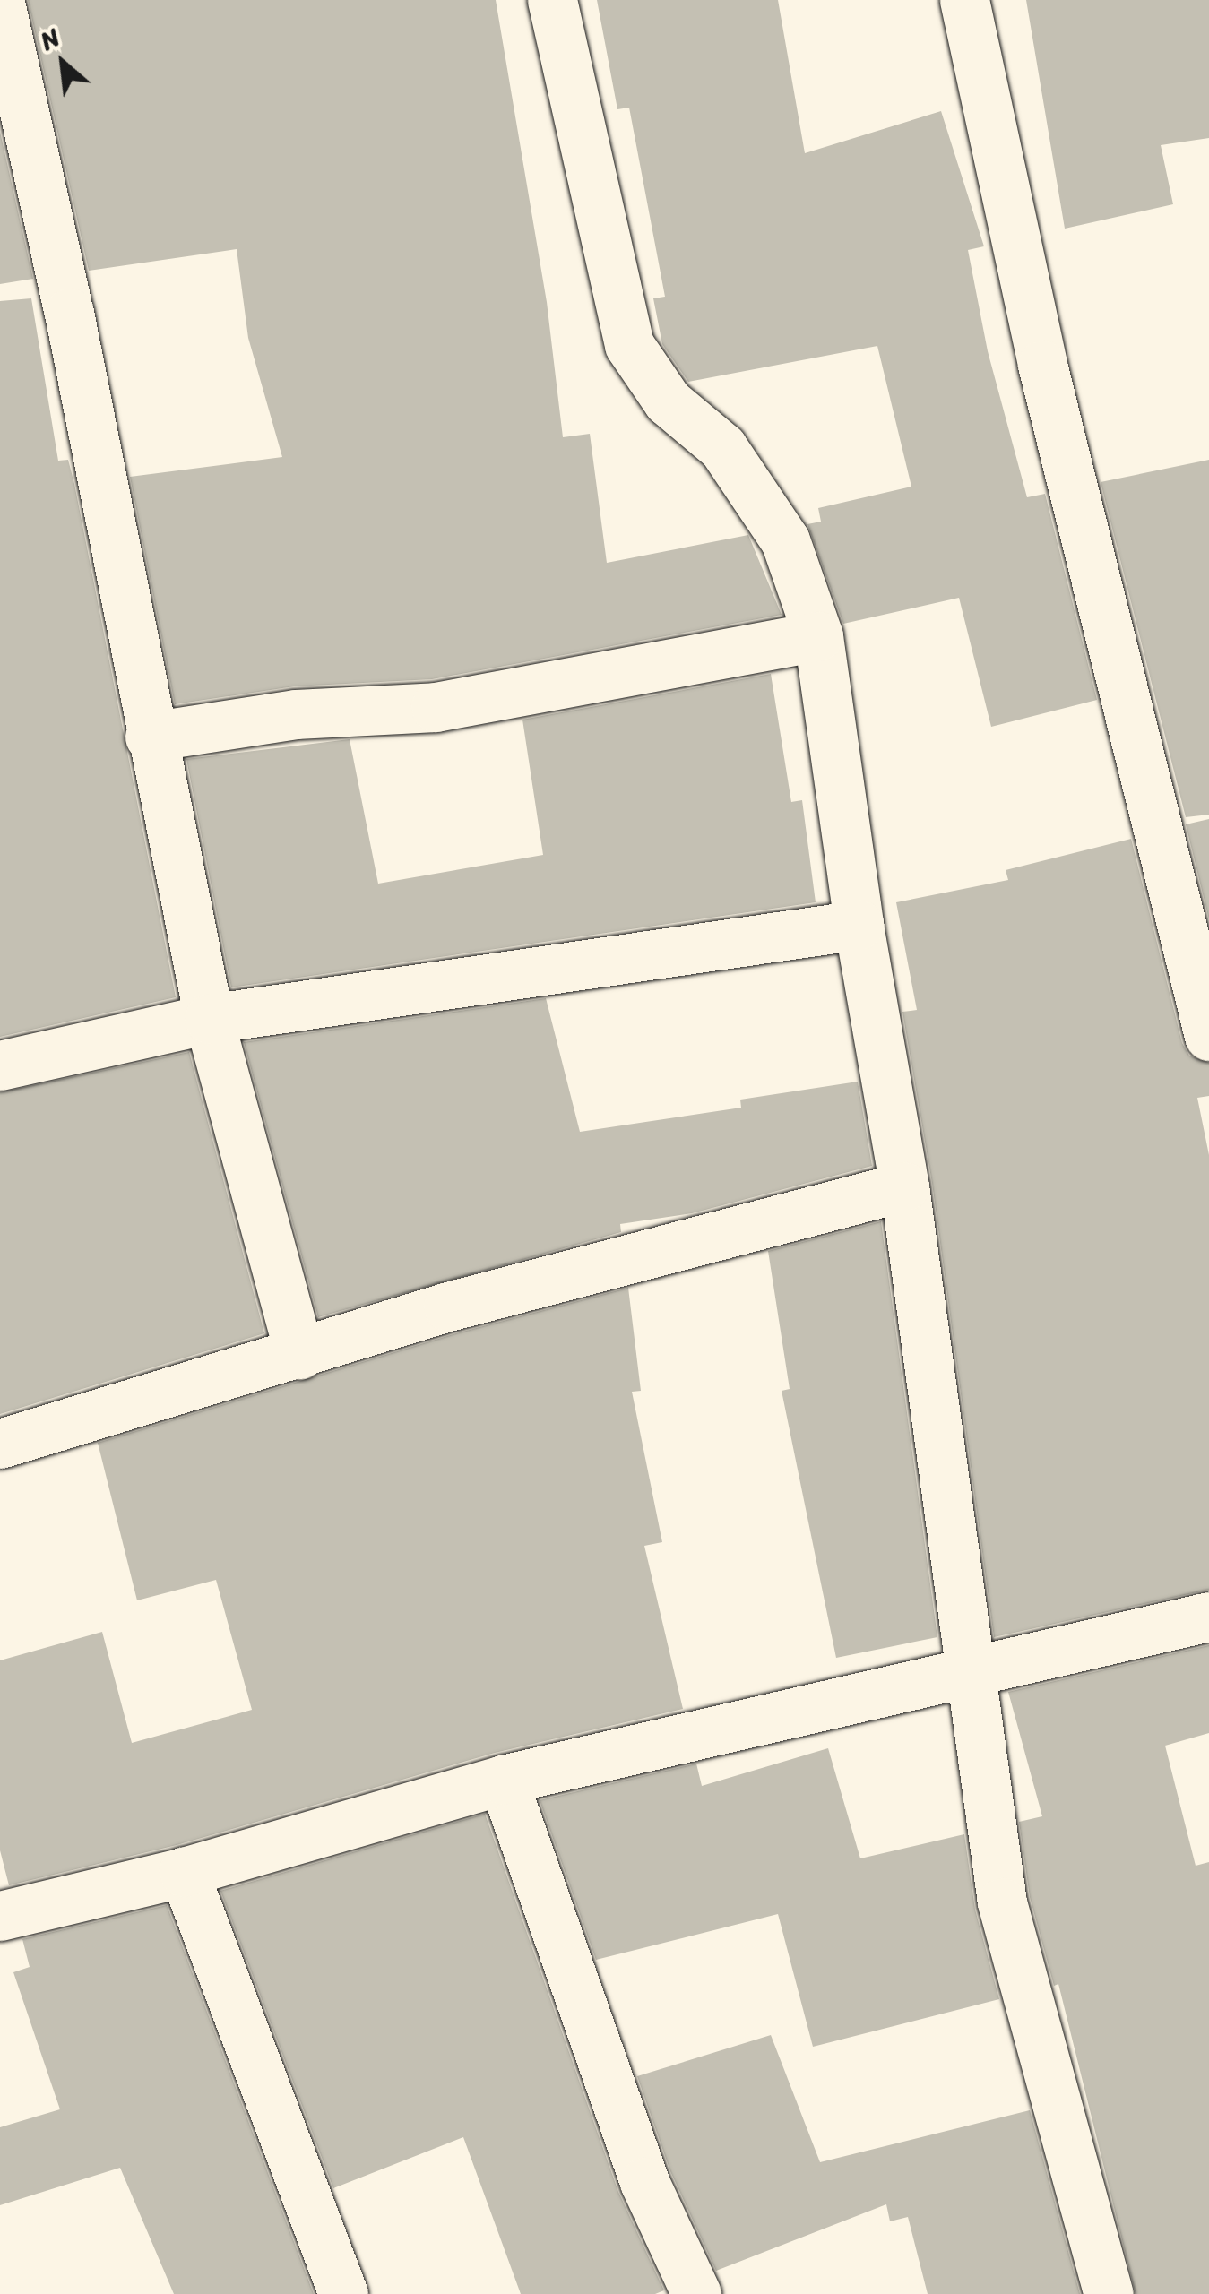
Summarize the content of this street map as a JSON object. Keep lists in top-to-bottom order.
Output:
{
  "north": "top left"
}
